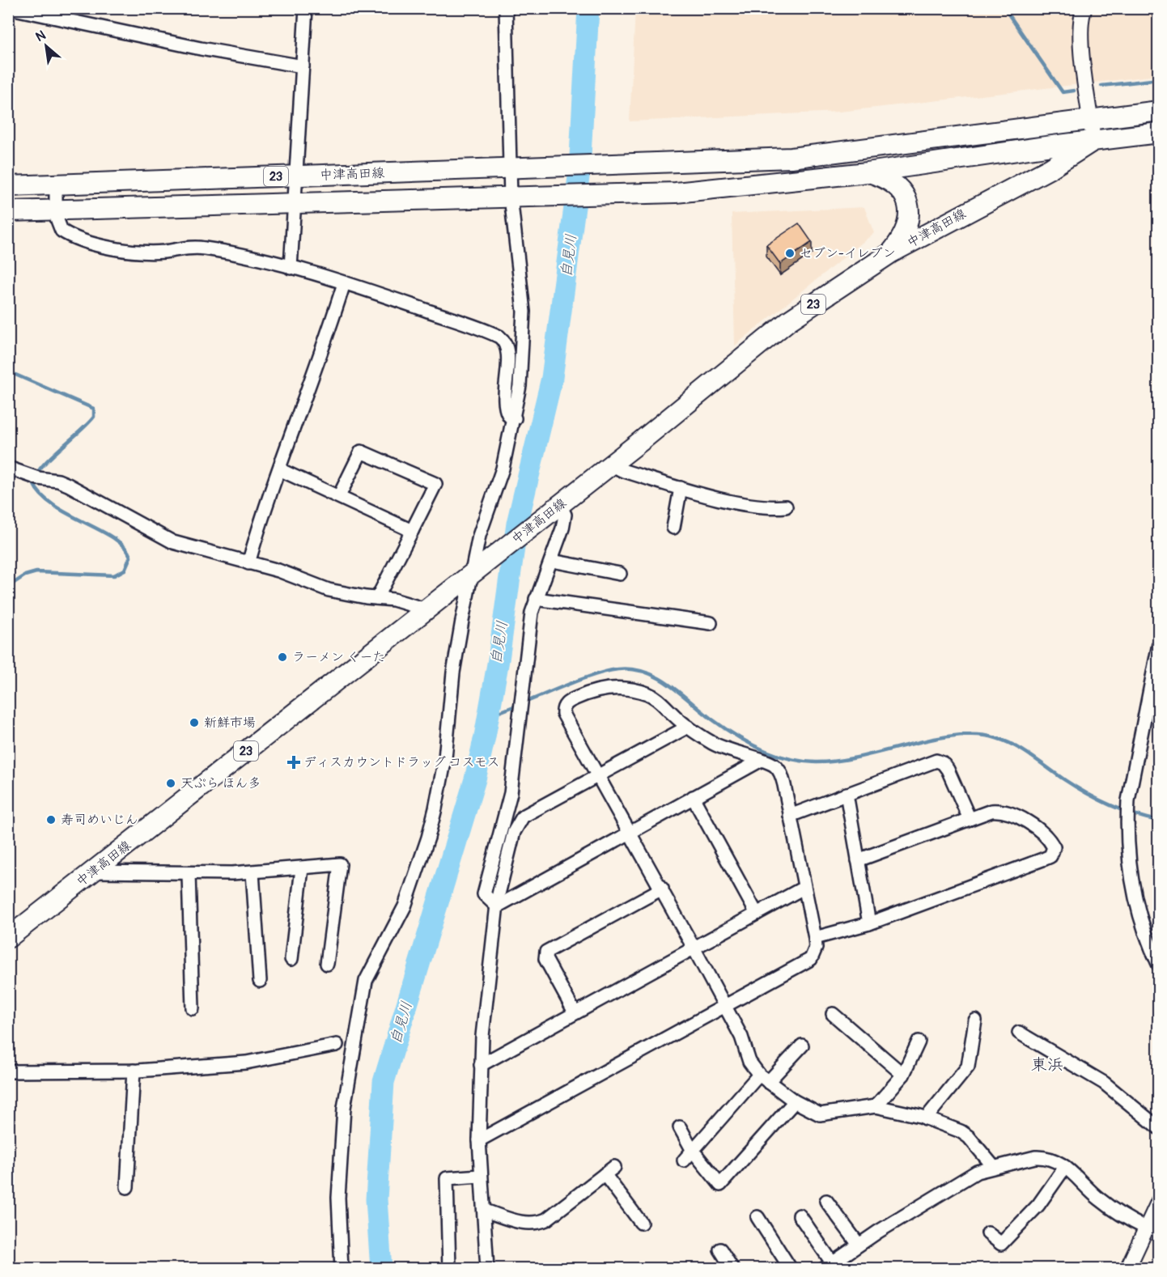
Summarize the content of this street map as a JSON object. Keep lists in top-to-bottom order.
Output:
{
  "streets": {
    "main road": ["中津高田線", "23"]
  },
  "districts": ["東浜"],
  "water": ["自見川"],
  "places": {
    "other": [
      "セブン-イレブン",
      "ラーメン くーた",
      "新鮮市場",
      "天ぷら ほん多",
      "寿司めいじん"
    ],
    "health": ["ディスカウントドラッグ コスモス"]
  },
  "north": "top left"
}
